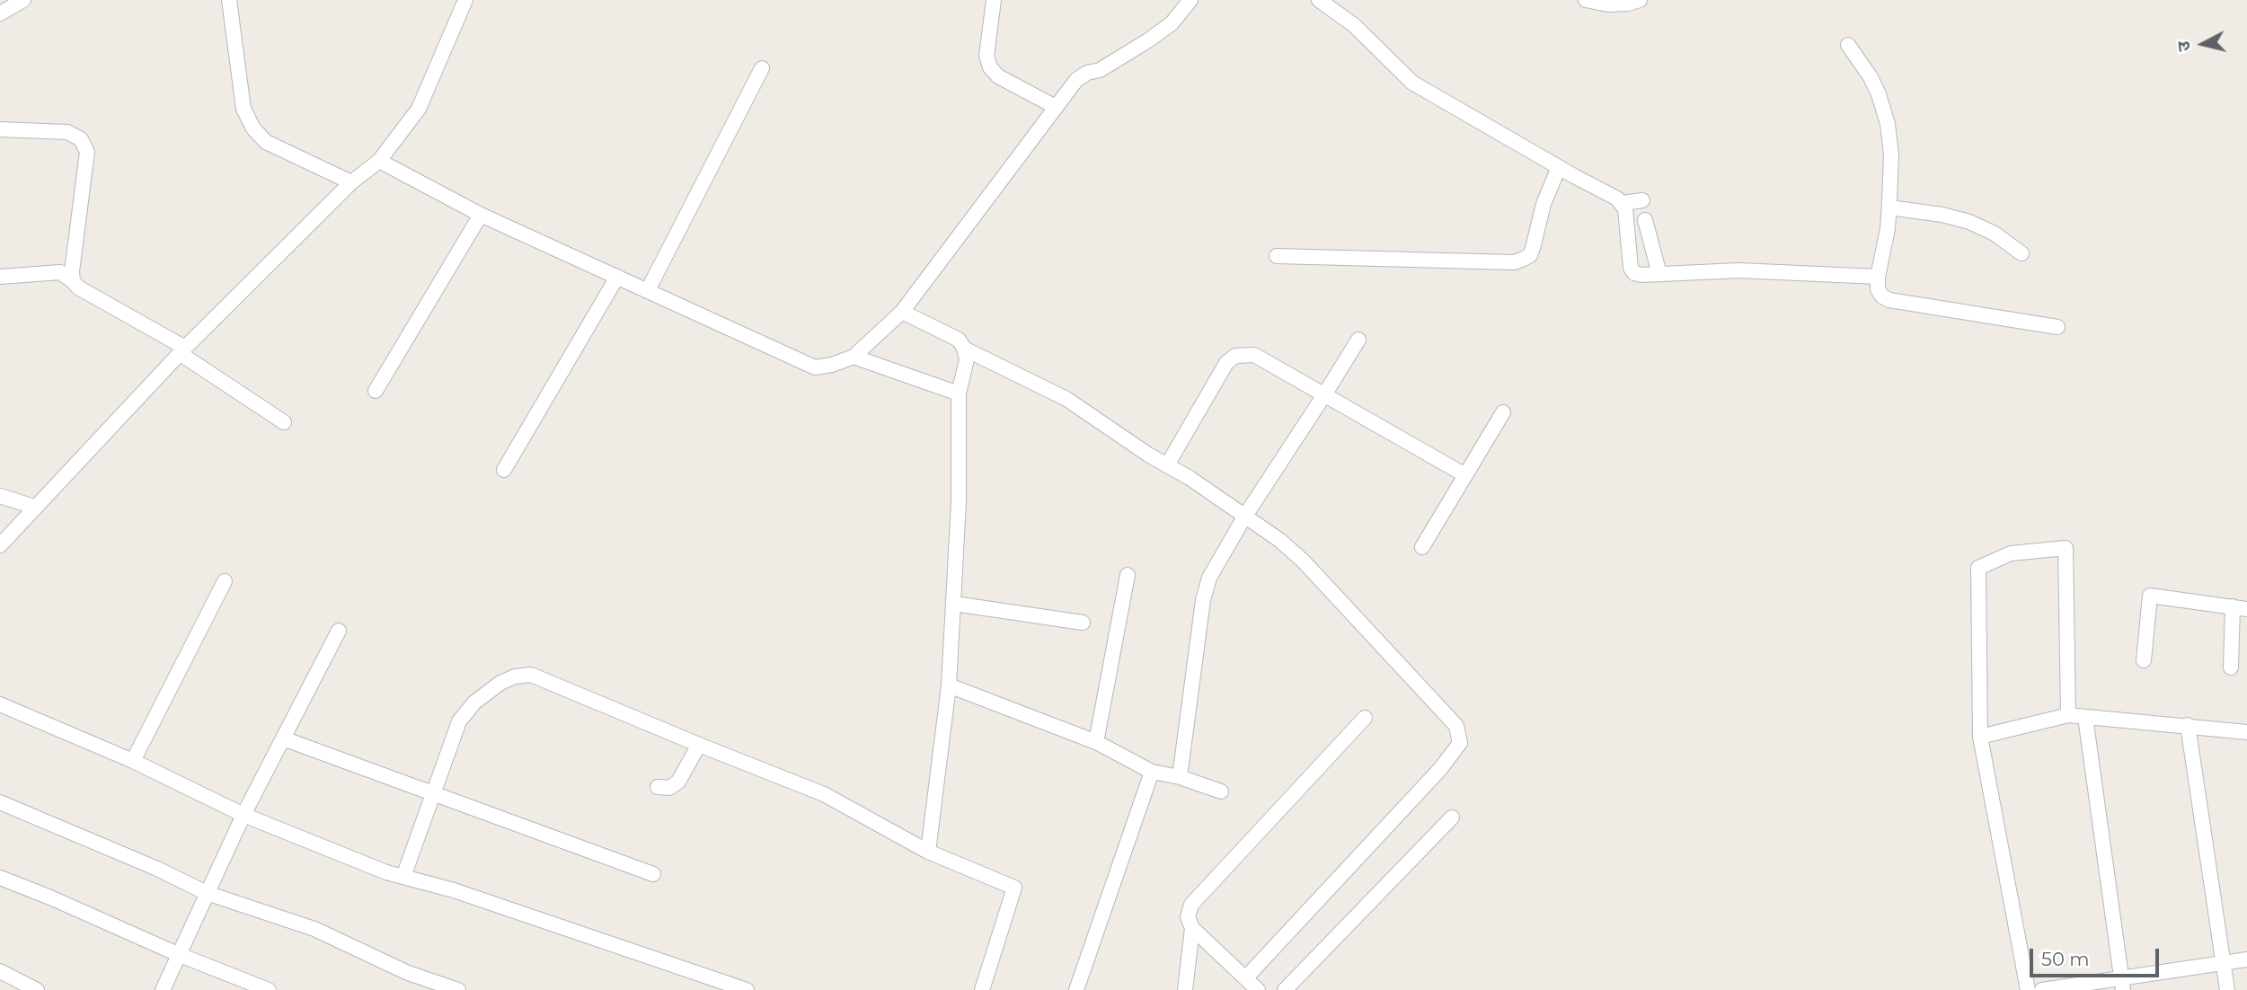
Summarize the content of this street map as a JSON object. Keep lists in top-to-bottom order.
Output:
{
  "scale_bar": "50 m",
  "north": "left"
}
